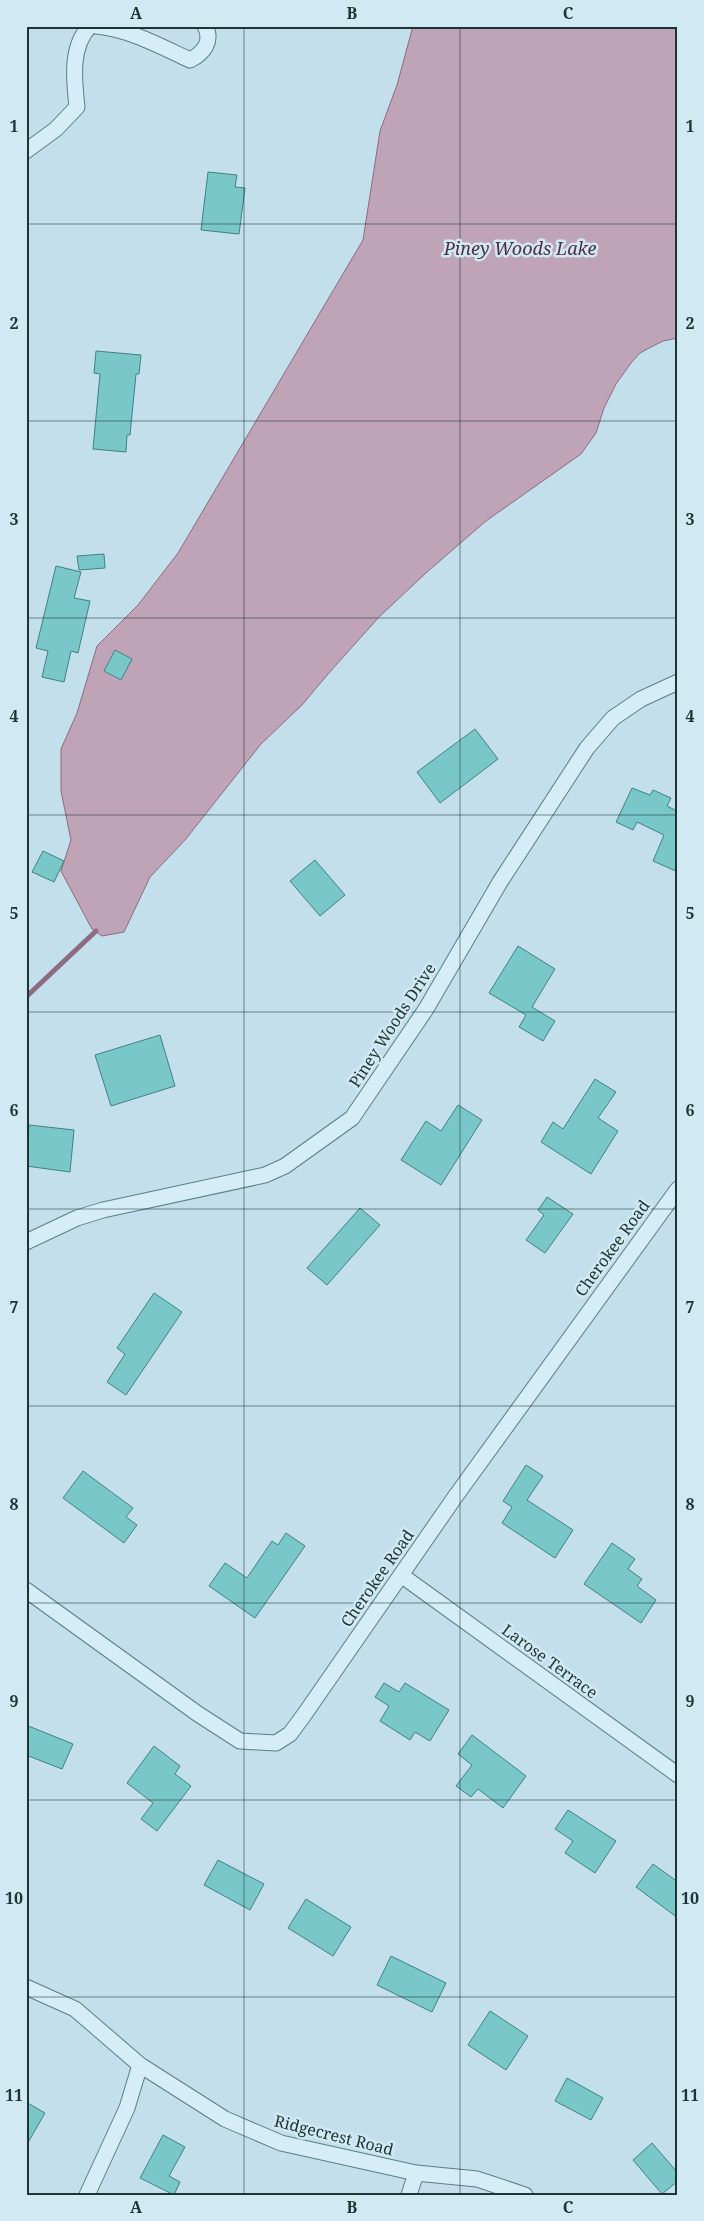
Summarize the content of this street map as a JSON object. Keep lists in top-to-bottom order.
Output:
{
  "streets": {
    "street": [
      "Piney Woods Drive",
      "Cherokee Road",
      "Larose Terrace",
      "Ridgecrest Road"
    ]
  },
  "crossings": [
    ["Cherokee Road", "Larose Terrace"]
  ],
  "water": ["Piney Woods Lake"],
  "grid": {
    "columns": ["A", "B", "C"],
    "rows": [
      "1",
      "2",
      "3",
      "4",
      "5",
      "6",
      "7",
      "8",
      "9",
      "10",
      "11"
    ]
  }
}
